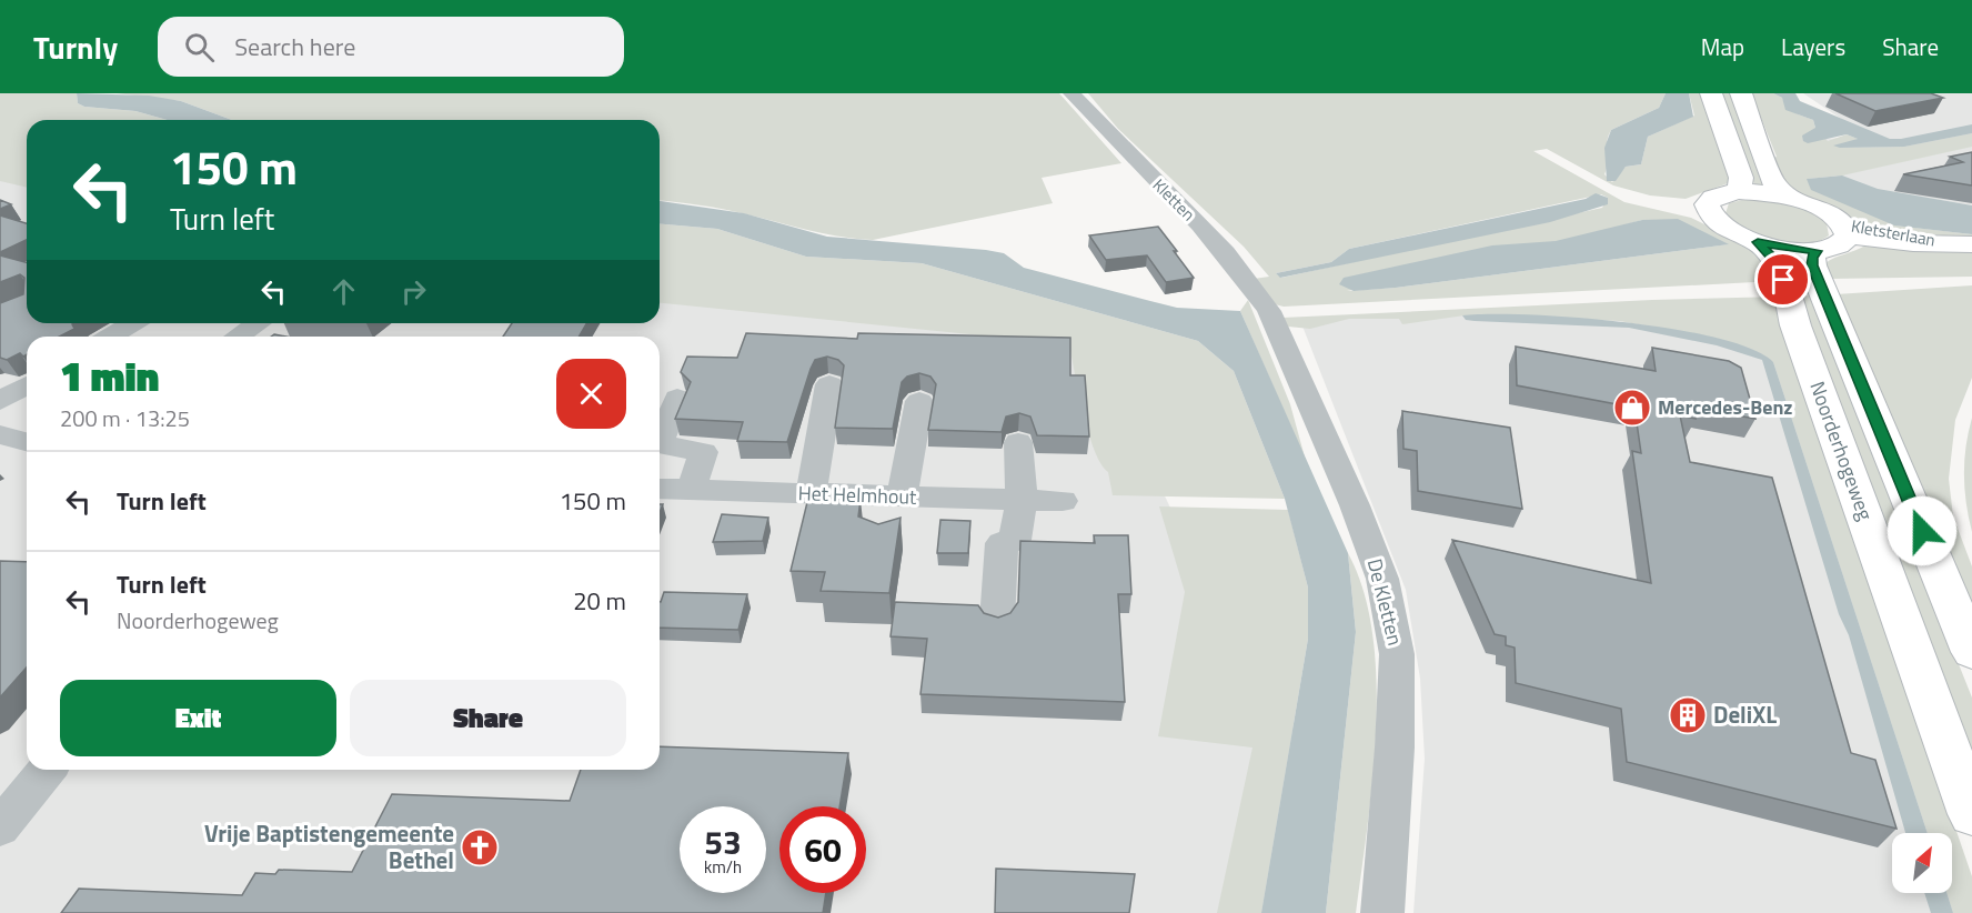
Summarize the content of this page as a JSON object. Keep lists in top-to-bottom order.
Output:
{
  "streets": {
    "main road": ["Kletsterlaan", "Noorderhogeweg"],
    "street": ["Kletten", "Het Helmhout", "De Kletten"]
  },
  "crossings": [
    ["Kletten", "De Kletten"]
  ],
  "places": {
    "shop": ["Mercedes-Benz"],
    "building": ["DeliXL"],
    "church": ["Vrije Baptistengemeente Bethel"]
  },
  "north": "top right",
  "page": {
    "header": "Turnly",
    "search": "Search here",
    "nav": ["Map", "Layers", "Share"],
    "turn": ["150 m", "Turn left"],
    "heading": ["1 min", "200 m · 13:25"],
    "list": [
      {
        "name": "Turn left",
        "value": "150 m"
      },
      {
        "name": "Turn left",
        "note": "Noorderhogeweg",
        "value": "20 m"
      }
    ],
    "buttons": ["Exit", "Share"],
    "speed": "53 km/h",
    "limit": "60"
  }
}
